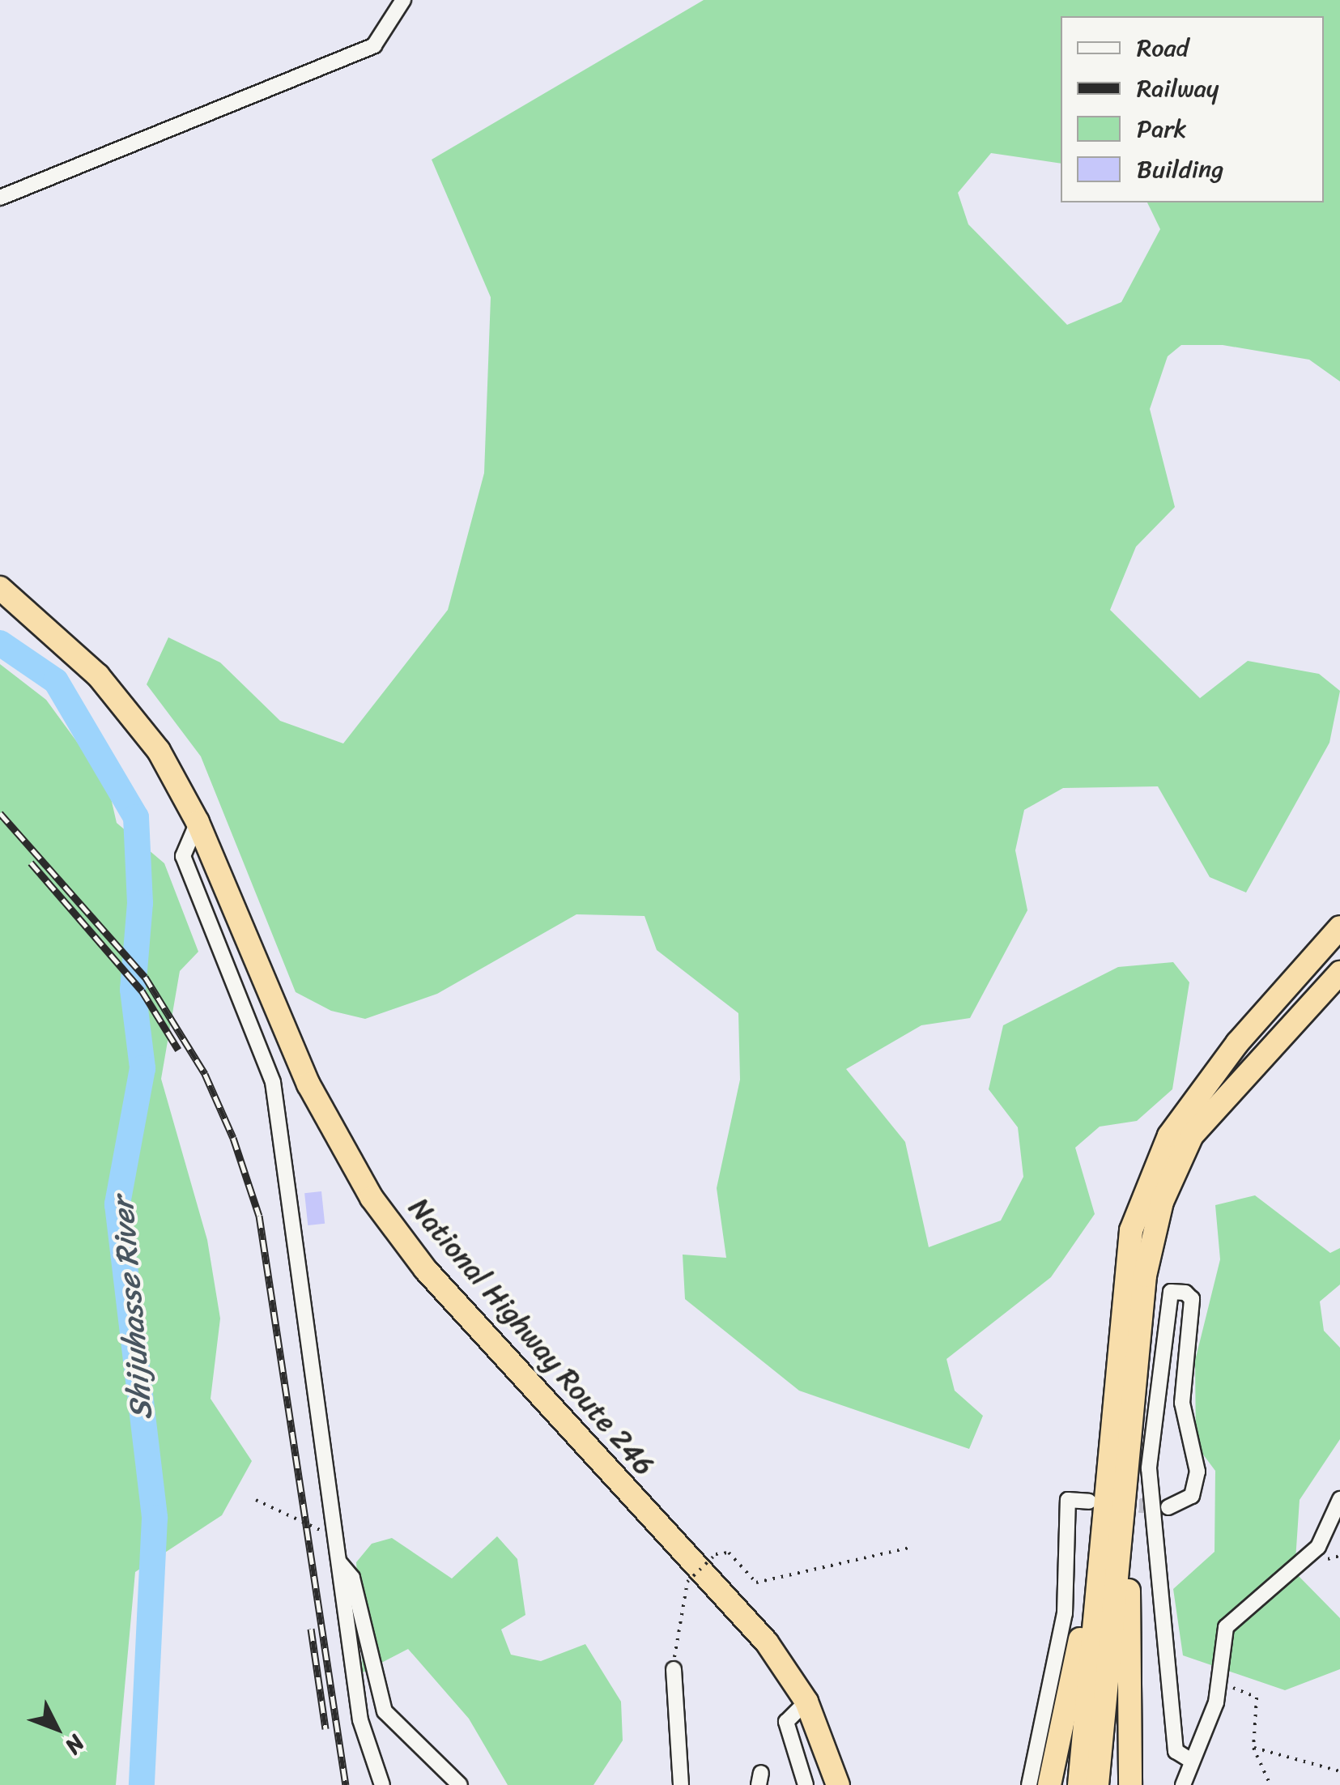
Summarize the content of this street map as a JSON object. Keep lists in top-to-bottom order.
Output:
{
  "streets": {
    "highway": ["National Highway Route 246"]
  },
  "water": ["Shijuhasse River"],
  "legend": [
    "Road",
    "Railway",
    "Park",
    "Building"
  ],
  "north": "bottom right"
}
